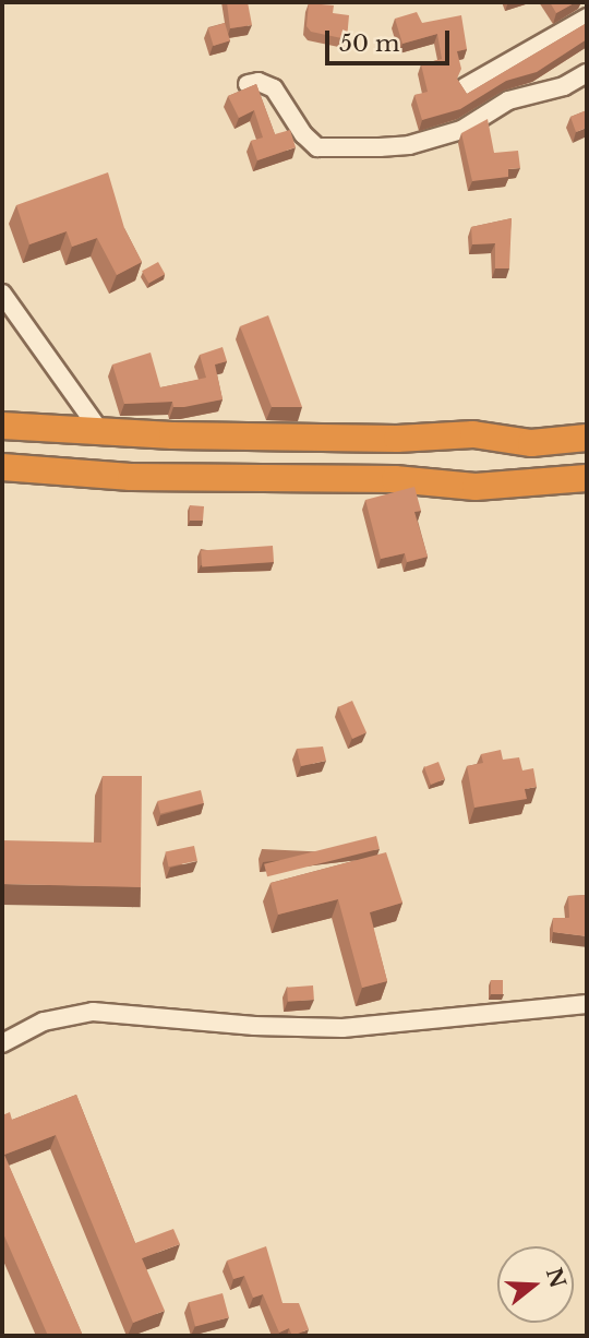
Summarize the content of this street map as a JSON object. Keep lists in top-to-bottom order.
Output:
{
  "scale_bar": "50 m",
  "north": "right"
}
